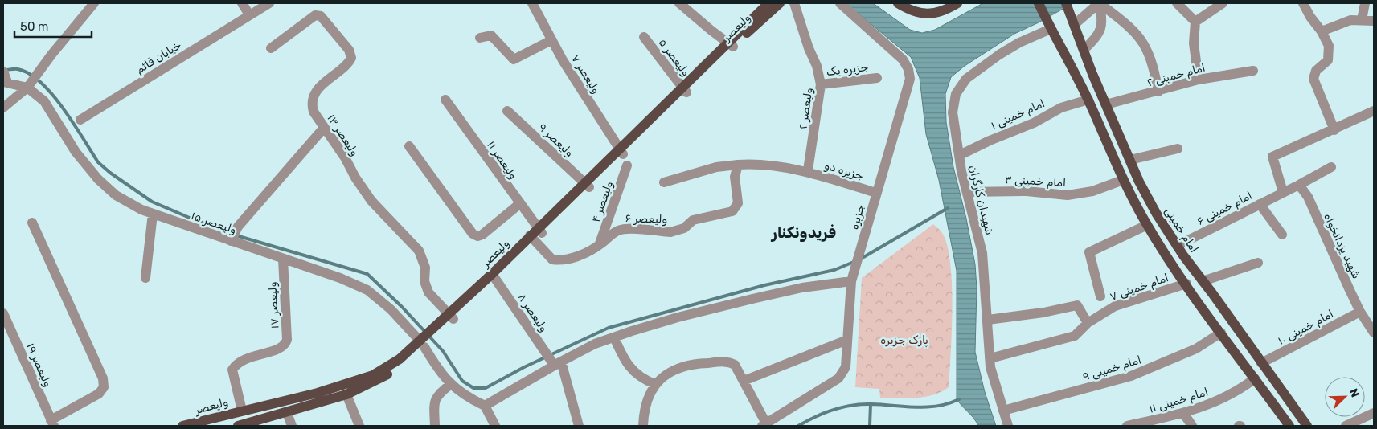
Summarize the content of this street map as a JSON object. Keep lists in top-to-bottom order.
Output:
{
  "streets": {
    "main road": ["ولیعصر", "امام خمینی"],
    "street": [
      "خیابان قائم",
      "ولیعصر ۵",
      "جزیره یک",
      "ولیعصر ۷",
      "امام خمینی ۲",
      "ولیعصر ۲",
      "امام خمینی ۱",
      "ولیعصر ۱۳",
      "ولیعصر ۹",
      "ولیعصر ۱۱",
      "جزیره دو",
      "امام خمینی ۳",
      "شهیدان کارگران",
      "ولیعصر ۴",
      "امام خمینی ۶",
      "جزیره",
      "ولیعصر ۶",
      "ولیعصر ۱۵",
      "شهید یزدانخواه",
      "امام خمینی ۷",
      "ولیعصر ۱۷",
      "ولیعصر ۸",
      "امام خمینی ۱۰",
      "ولیعصر ۱۹",
      "امام خمینی ۹",
      "امام خمینی ۱۱"
    ]
  },
  "crossings": [
    ["ولیعصر", "ولیعصر ۵"],
    ["ولیعصر", "ولیعصر ۷"],
    ["ولیعصر", "ولیعصر ۱۳"],
    ["ولیعصر", "ولیعصر ۹"],
    ["ولیعصر", "ولیعصر ۱۱"],
    ["ولیعصر", "ولیعصر ۶"],
    ["ولیعصر", "ولیعصر ۱۵"],
    ["ولیعصر", "ولیعصر ۱۷"],
    ["ولیعصر", "ولیعصر ۸"],
    ["جزیره یک", "ولیعصر ۲"],
    ["امام خمینی ۲", "امام خمینی"],
    ["ولیعصر ۲", "جزیره دو"],
    ["امام خمینی ۱", "شهیدان کارگران"],
    ["ولیعصر ۱۱", "ولیعصر ۶"],
    ["جزیره دو", "جزیره"],
    ["امام خمینی ۳", "شهیدان کارگران"],
    ["شهیدان کارگران", "امام خمینی ۷"],
    ["شهیدان کارگران", "امام خمینی ۹"],
    ["ولیعصر ۴", "ولیعصر ۶"],
    ["امام خمینی ۶", "امام خمینی"],
    ["ولیعصر ۱۵", "ولیعصر ۱۷"],
    ["امام خمینی", "امام خمینی ۱۰"],
    ["شهید یزدانخواه", "امام خمینی ۱۰"]
  ],
  "districts": ["فریدونکنار"],
  "parks": ["پارک جزیره"],
  "scale_bar": "50 m",
  "north": "top right"
}
